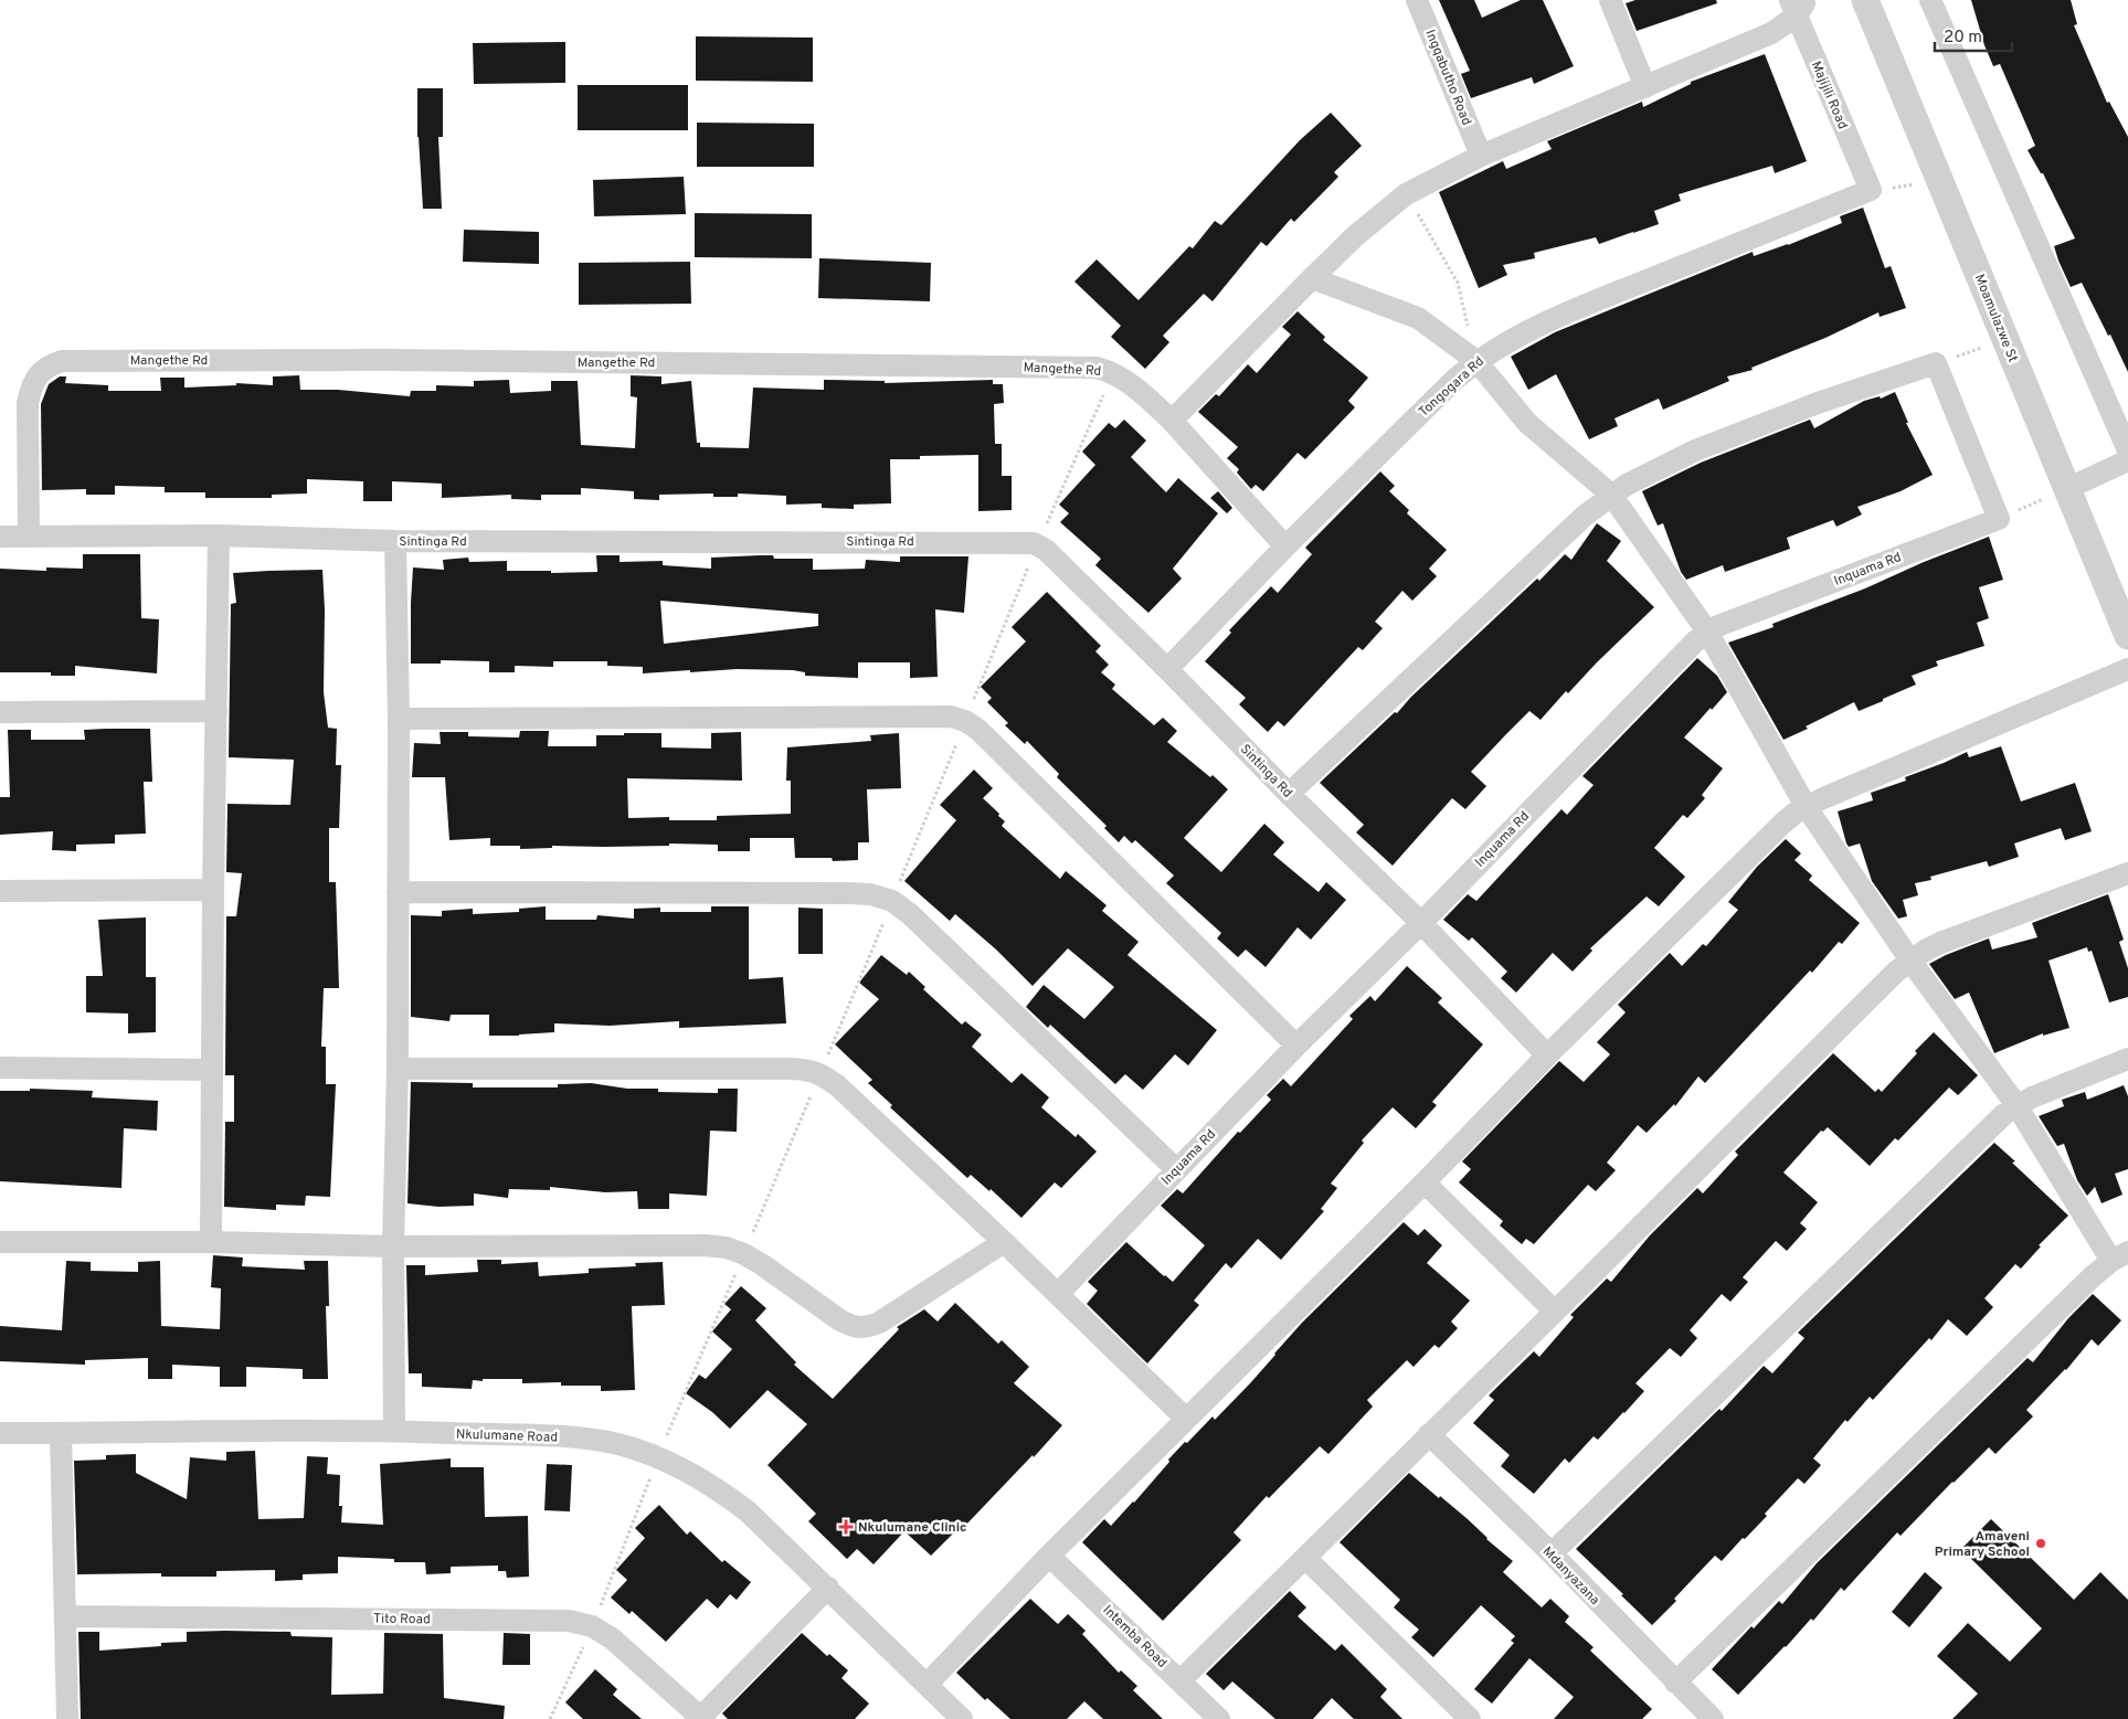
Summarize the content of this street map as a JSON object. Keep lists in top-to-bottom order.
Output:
{
  "streets": {
    "street": [
      "Ingqabutho Road",
      "Majijili Road",
      "Moamulazwe St",
      "Mangethe Rd",
      "Tongogara Rd",
      "Sintinga Rd",
      "Inquama Rd",
      "Nkulumane Road",
      "Mdanyazana",
      "Tito Road",
      "Intemba Road"
    ]
  },
  "crossings": [
    ["Majijili Road", "Tongogara Rd"],
    ["Mangethe Rd", "Tongogara Rd"],
    ["Mangethe Rd", "Sintinga Rd"],
    ["Tongogara Rd", "Sintinga Rd"],
    ["Sintinga Rd", "Inquama Rd"]
  ],
  "places": {
    "health": ["Nkulumane Clinic"],
    "other": ["Amaveni Primary School"]
  },
  "scale_bar": "20 m"
}
